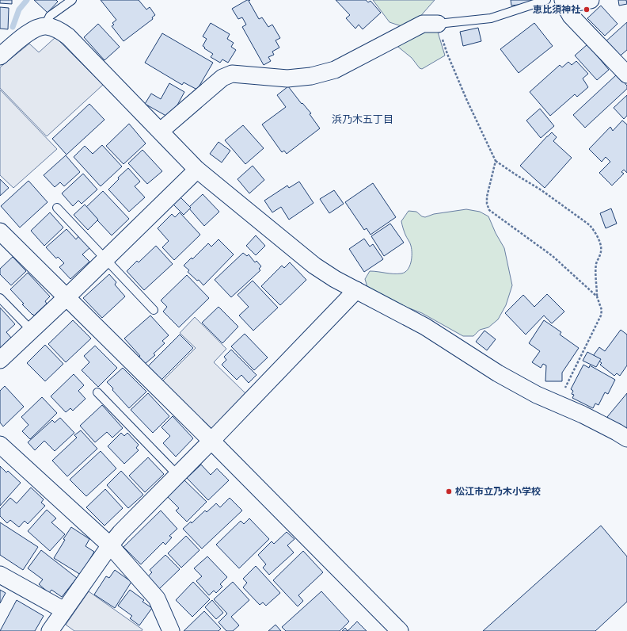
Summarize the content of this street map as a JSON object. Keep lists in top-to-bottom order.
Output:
{
  "districts": ["浜乃木五丁目"],
  "places": ["恵比須神社", "松江市立乃木小学校"]
}
